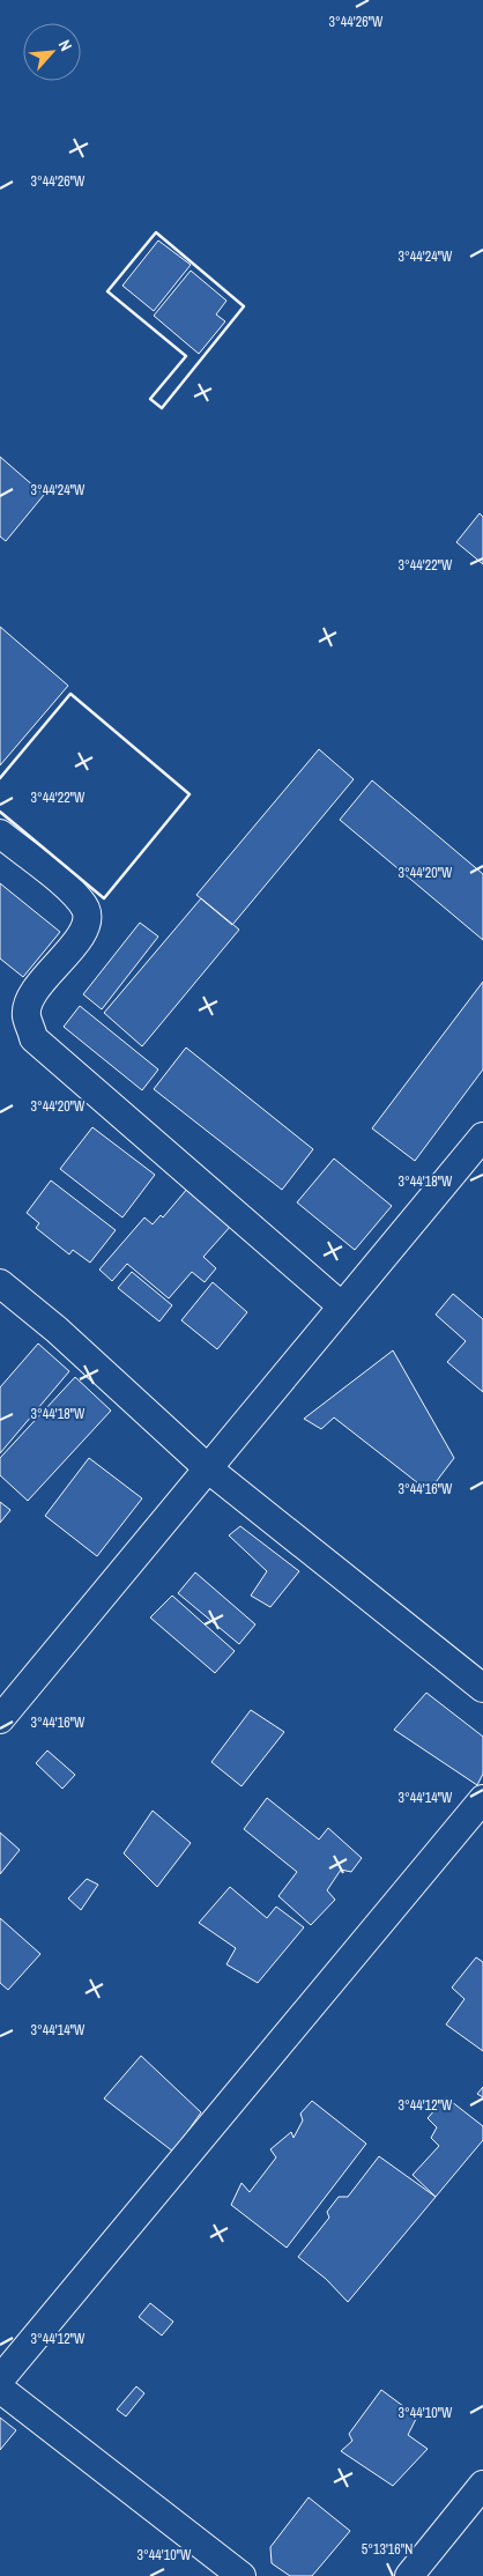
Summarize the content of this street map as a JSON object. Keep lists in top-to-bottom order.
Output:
{
  "north": "top right",
  "coordinates": [
    "3°44'26\"W",
    "3°44'24\"W",
    "3°44'22\"W",
    "3°44'20\"W",
    "3°44'18\"W",
    "3°44'16\"W",
    "3°44'14\"W",
    "3°44'12\"W",
    "3°44'10\"W",
    "5°13'16\"N"
  ]
}
